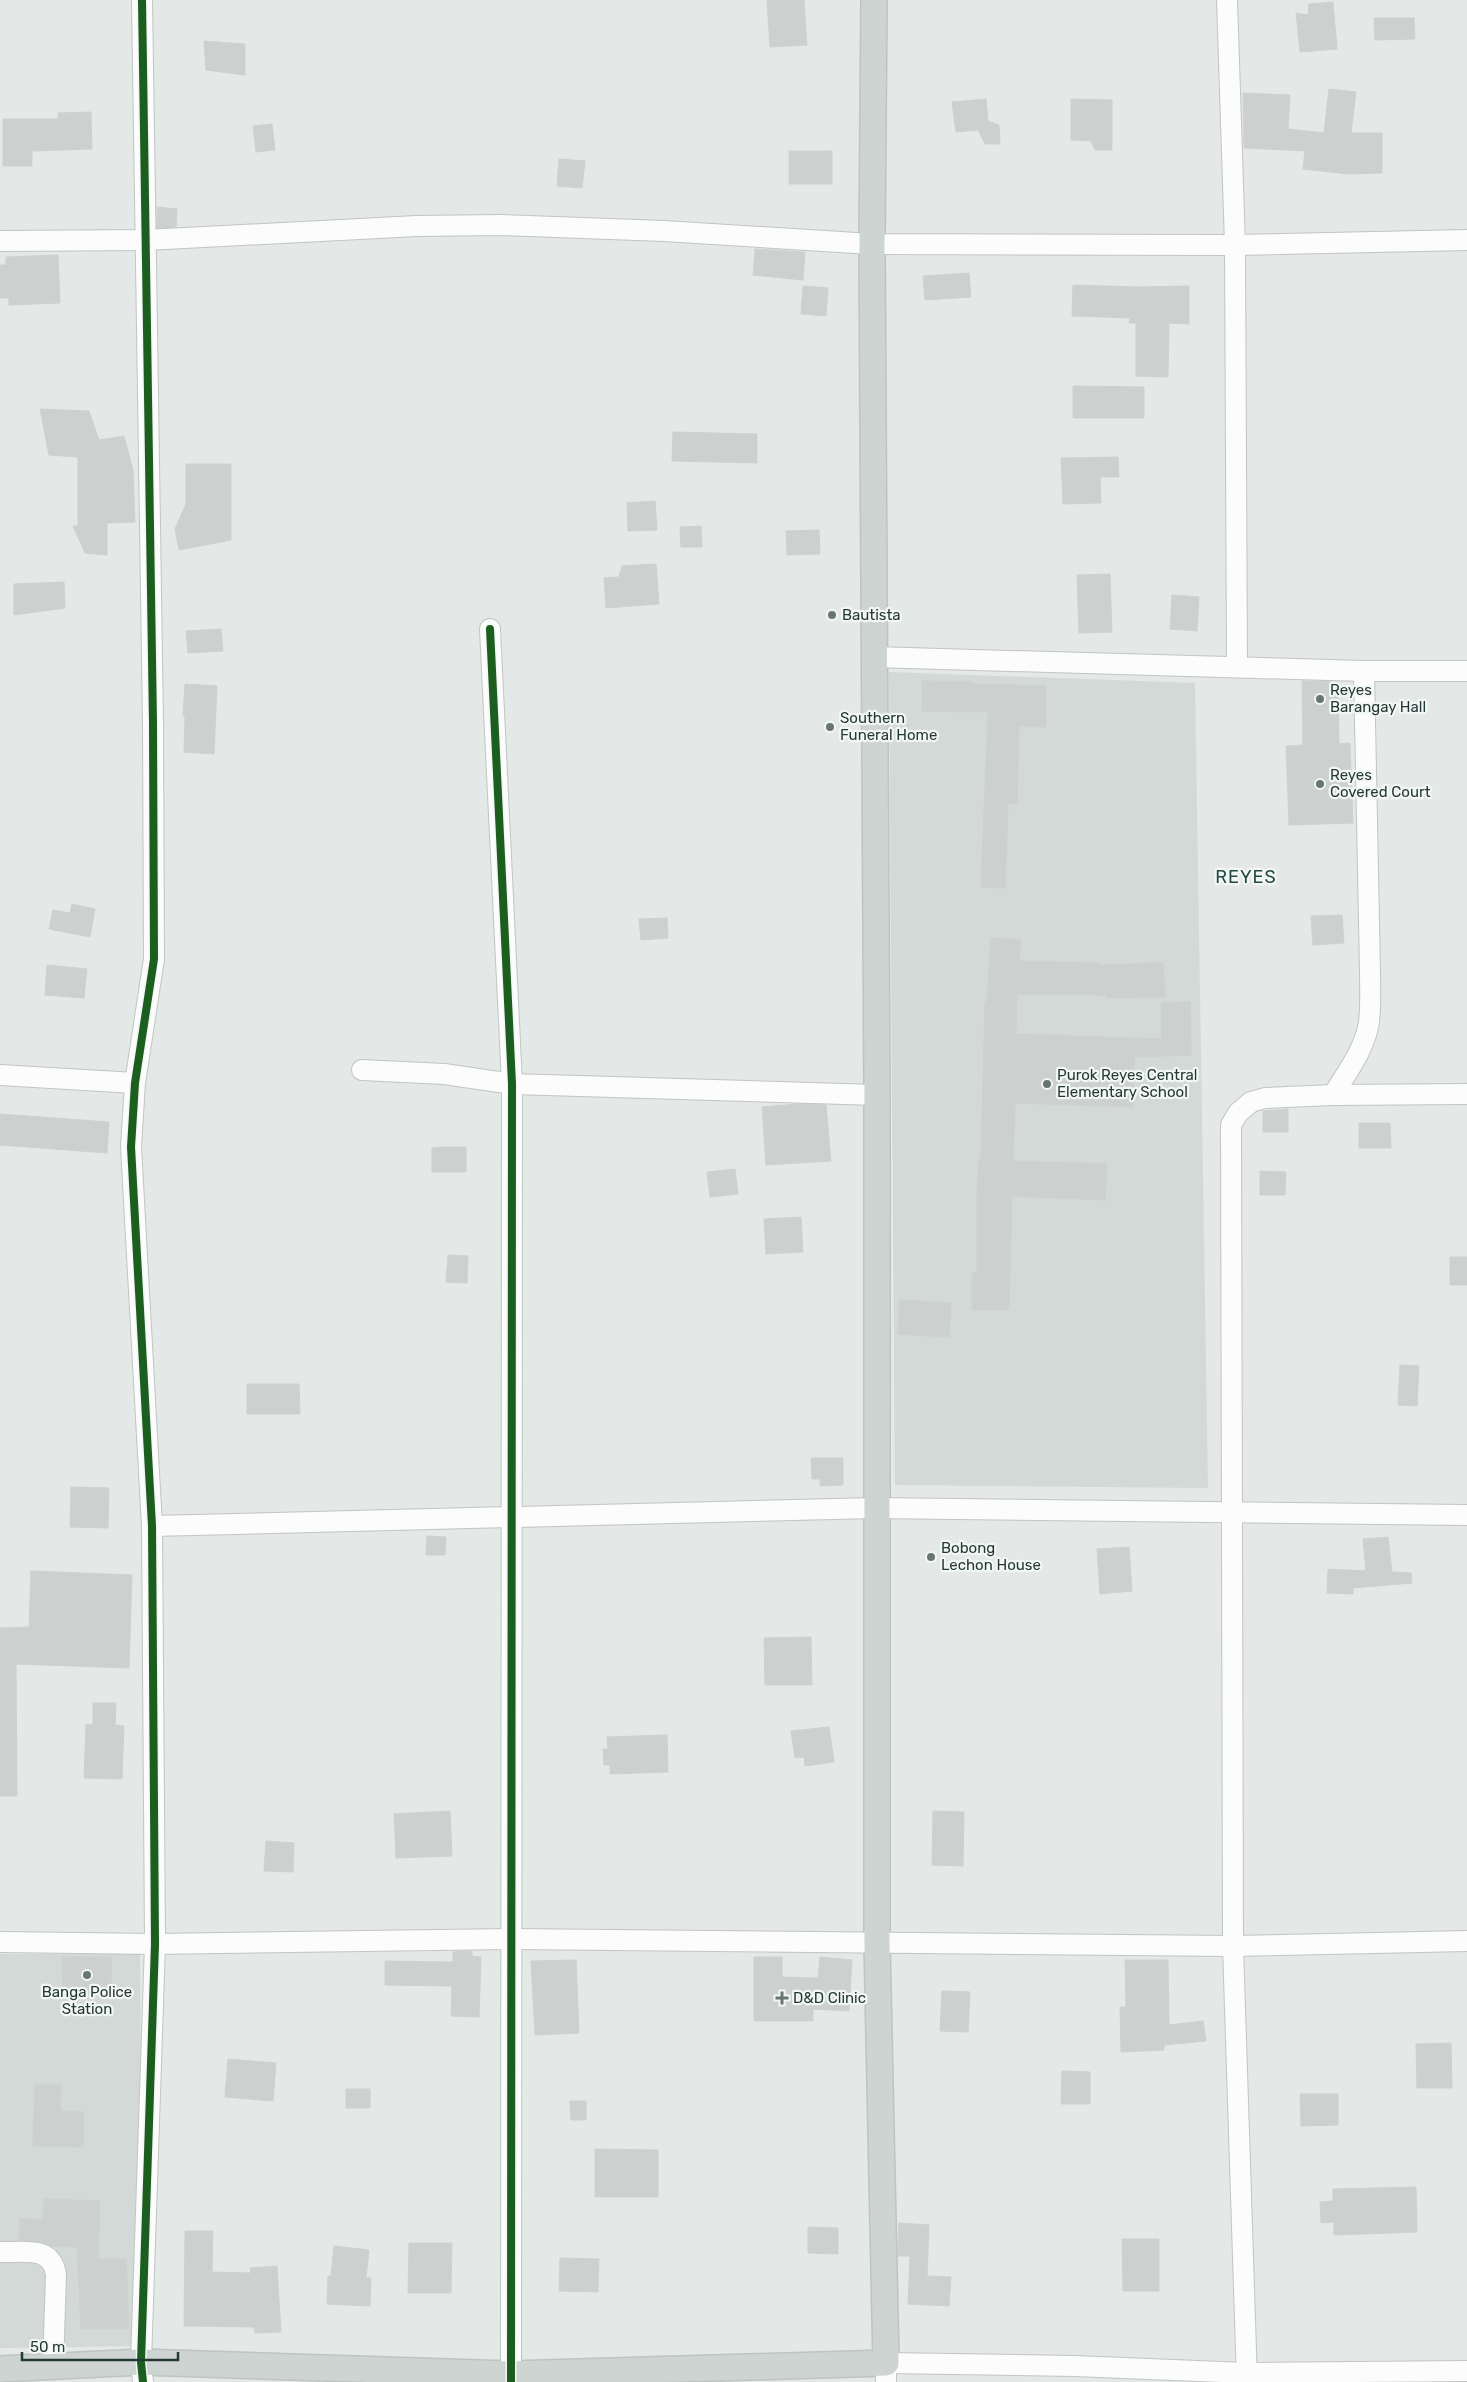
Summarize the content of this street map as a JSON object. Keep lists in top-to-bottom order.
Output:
{
  "districts": ["REYES"],
  "places": {
    "other": [
      "Bautista",
      "Reyes Barangay Hall",
      "Southern Funeral Home",
      "Reyes Covered Court",
      "Purok Reyes Central Elementary School",
      "Bobong Lechon House",
      "Banga Police Station"
    ],
    "health": ["D&D Clinic"]
  },
  "scale_bar": "50 m"
}
